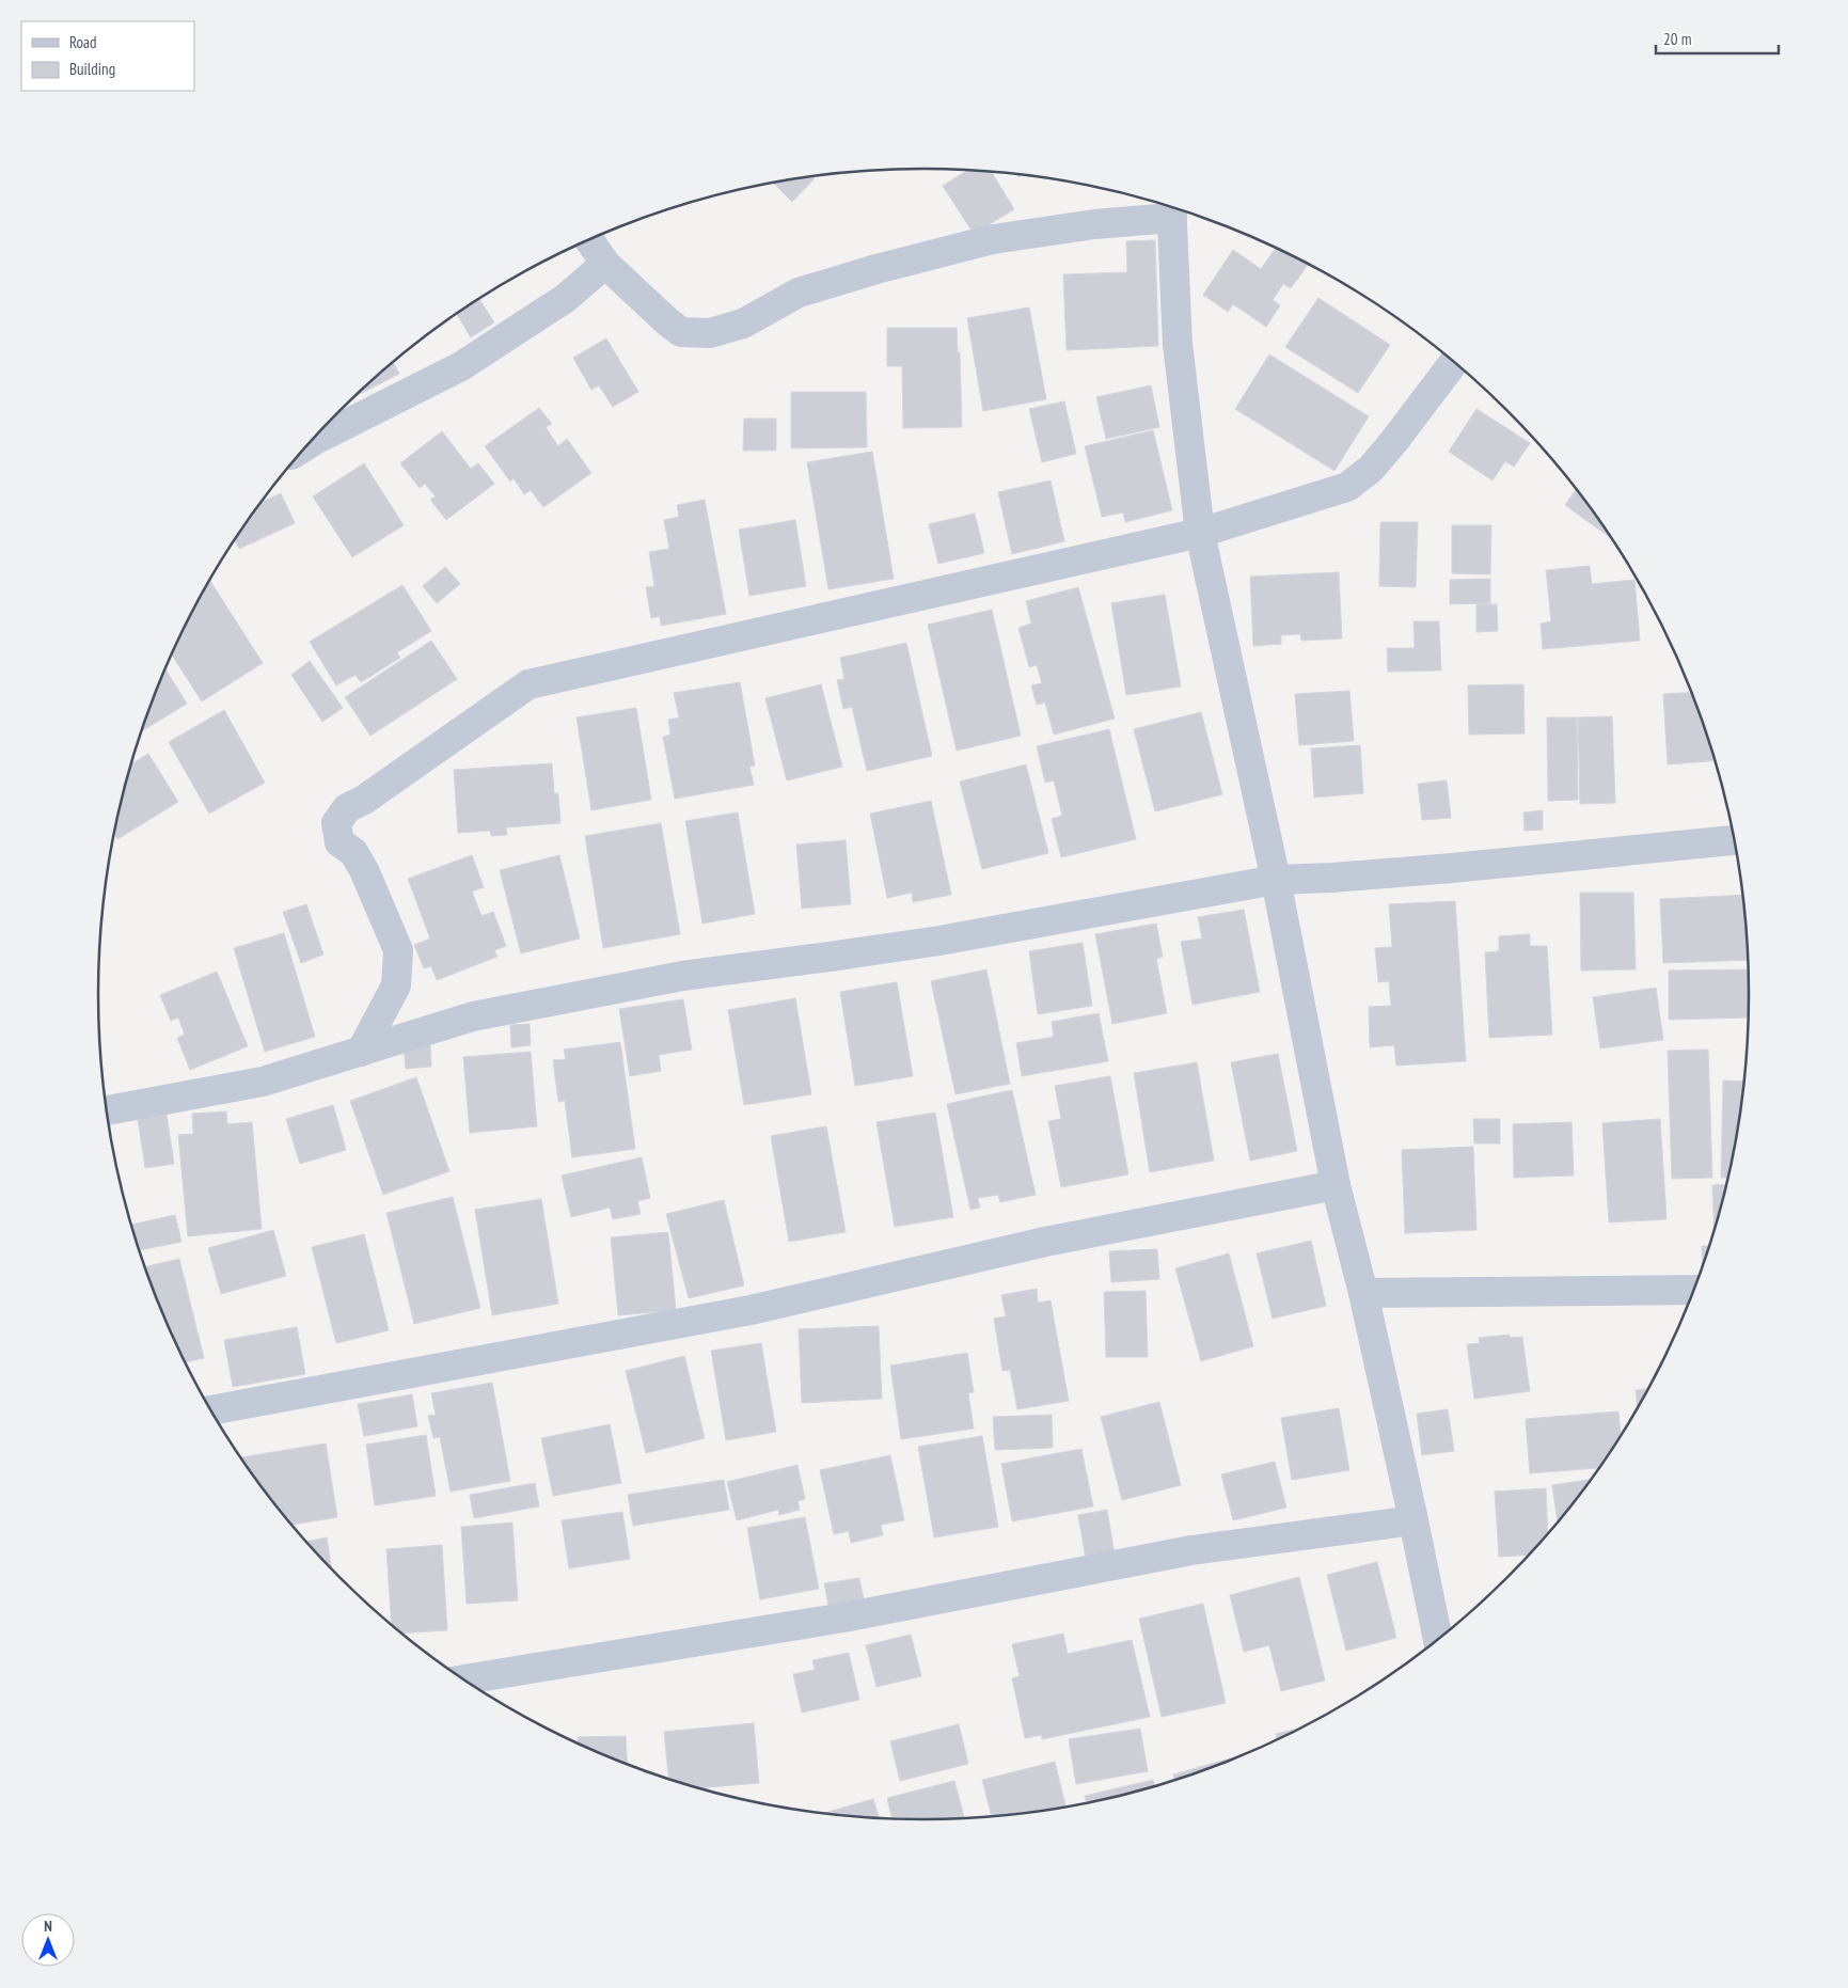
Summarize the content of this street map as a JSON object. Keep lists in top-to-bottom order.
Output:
{
  "legend": ["Road", "Building"],
  "scale_bar": "20 m",
  "north": "top"
}
